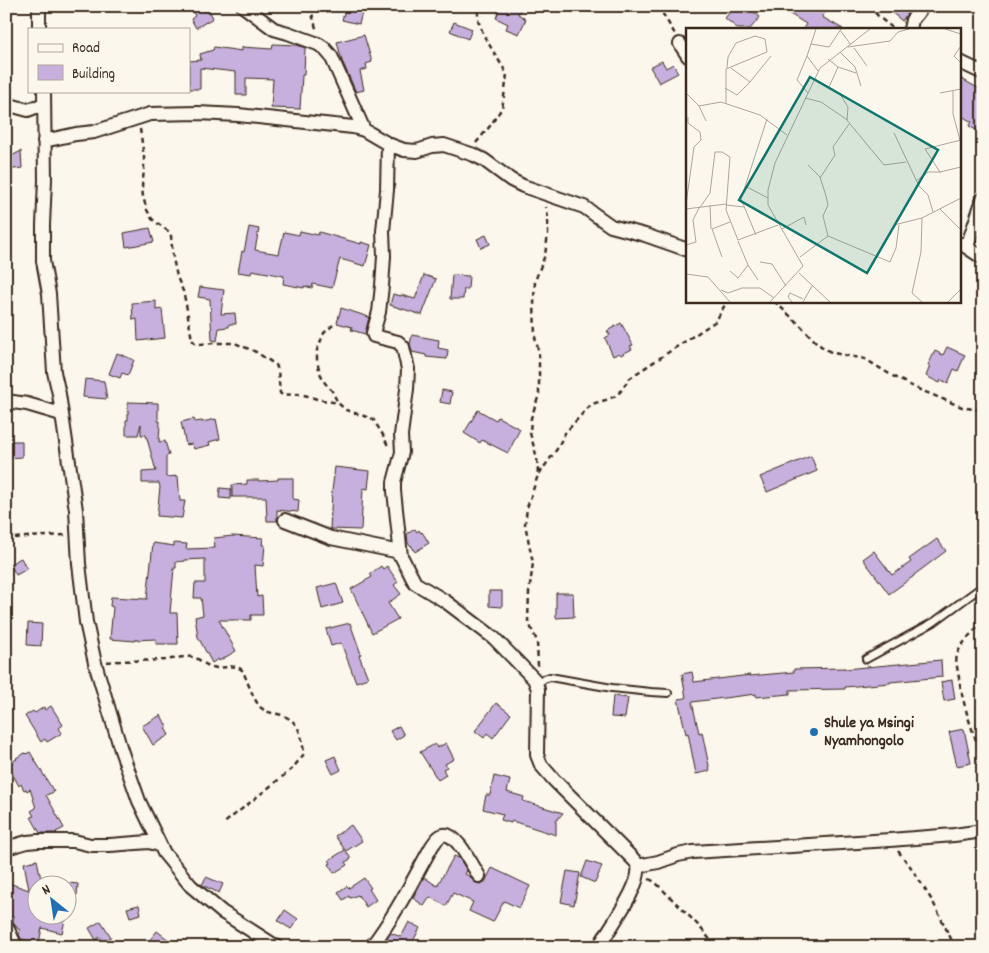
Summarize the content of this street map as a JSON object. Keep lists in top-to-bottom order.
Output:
{
  "places": ["Shule ya Msingi Nyamhongolo"],
  "legend": ["Road", "Building"],
  "north": "top left"
}
